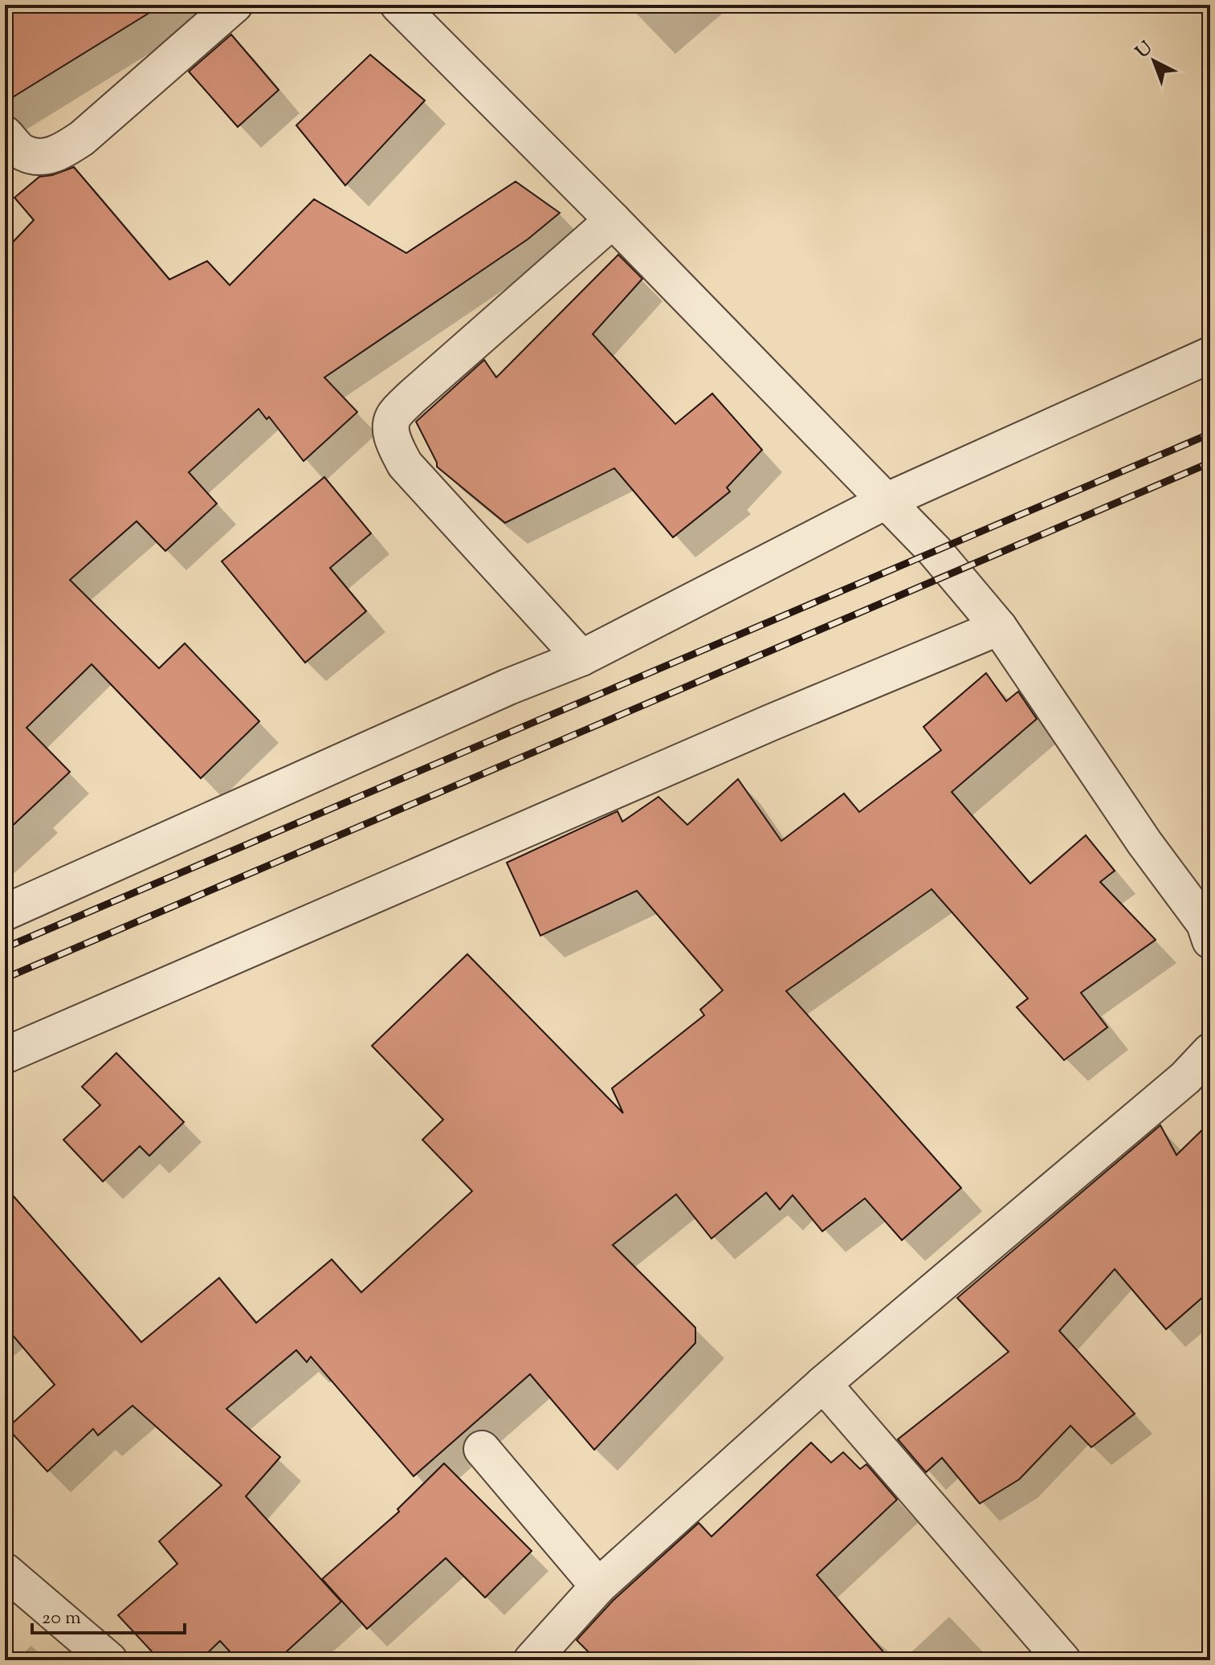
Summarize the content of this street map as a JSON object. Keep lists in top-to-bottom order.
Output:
{
  "scale_bar": "20 m",
  "north": "top left"
}
